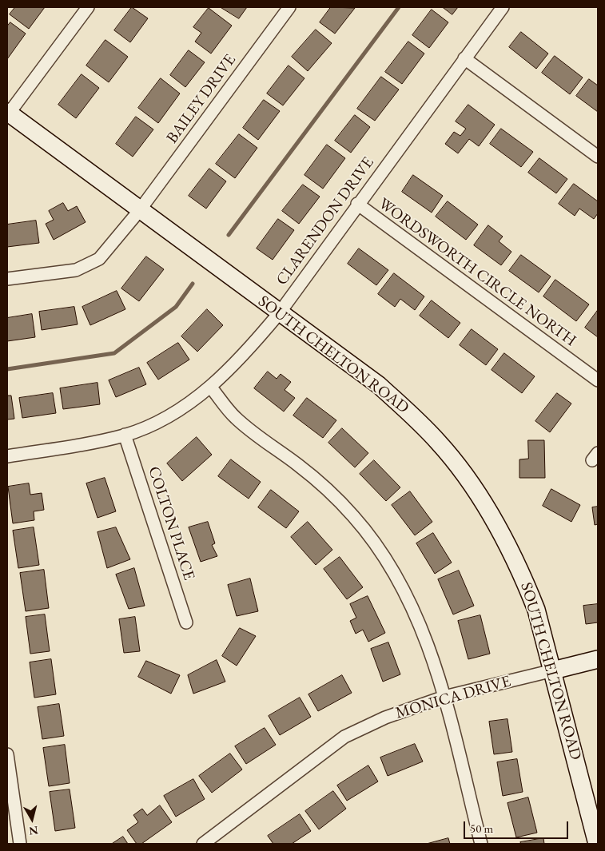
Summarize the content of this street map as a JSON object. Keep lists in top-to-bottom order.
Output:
{
  "streets": {
    "main road": ["SOUTH CHELTON ROAD", "MONICA DRIVE"],
    "street": [
      "BAILEY DRIVE",
      "CLARENDON DRIVE",
      "WORDSWORTH CIRCLE NORTH",
      "COLTON PLACE"
    ]
  },
  "crossings": [
    ["BAILEY DRIVE", "SOUTH CHELTON ROAD"],
    ["CLARENDON DRIVE", "WORDSWORTH CIRCLE NORTH"],
    ["CLARENDON DRIVE", "SOUTH CHELTON ROAD"],
    ["CLARENDON DRIVE", "COLTON PLACE"],
    ["SOUTH CHELTON ROAD", "MONICA DRIVE"]
  ],
  "scale_bar": "50 m",
  "north": "bottom"
}
